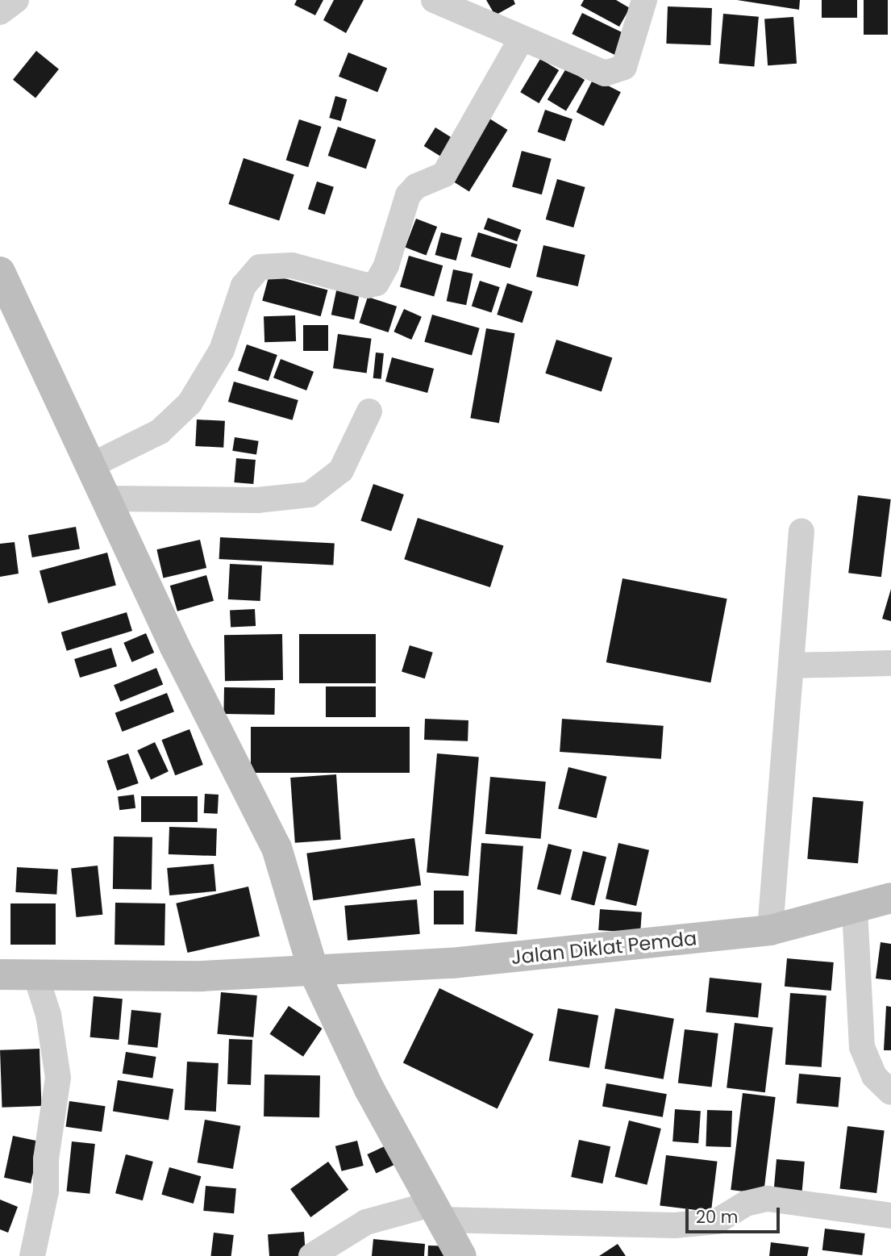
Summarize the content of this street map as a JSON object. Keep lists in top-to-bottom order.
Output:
{
  "streets": {
    "street": ["Jalan Diklat Pemda"]
  },
  "scale_bar": "20 m"
}
